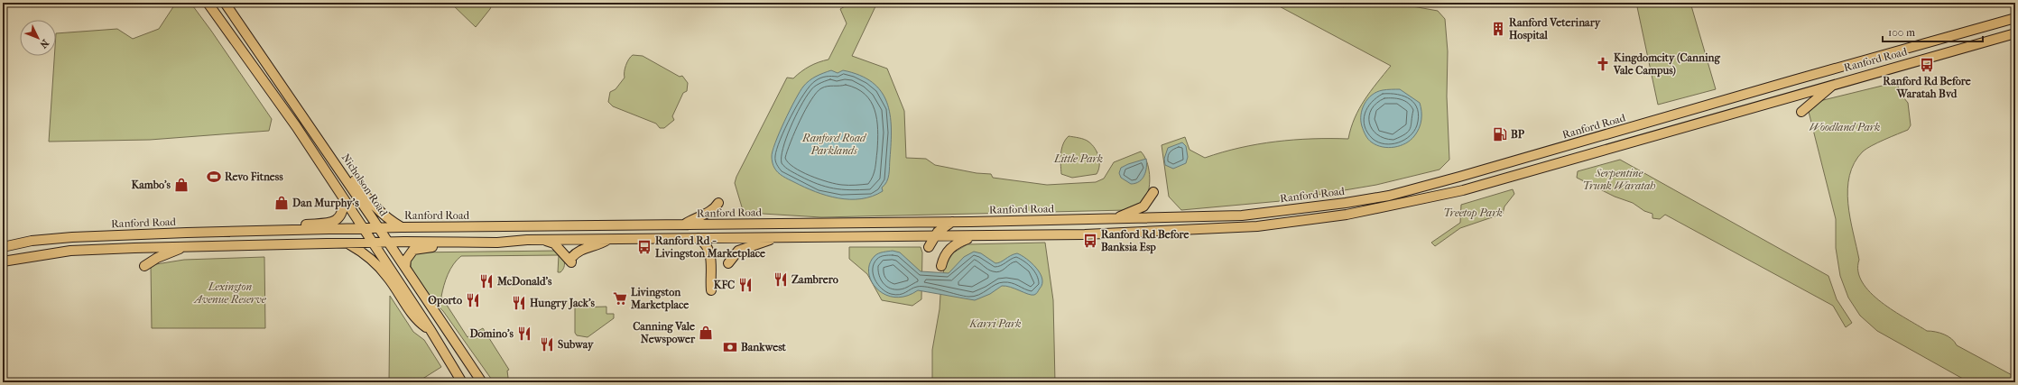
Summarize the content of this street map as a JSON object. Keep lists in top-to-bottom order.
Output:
{
  "streets": {
    "main road": ["Ranford Road", "Nicholson Road"]
  },
  "crossings": [
    ["Ranford Road", "Nicholson Road"]
  ],
  "parks": [
    "Woodland Park",
    "Ranford Road Parklands",
    "Little Park",
    "Serpentine Trunk Waratah",
    "Treetop Park",
    "Lexington Avenue Reserve",
    "Karri Park"
  ],
  "places": {
    "building": ["Ranford Veterinary Hospital"],
    "church": ["Kingdomcity (Canning Vale Campus)"],
    "bus stop": ["Ranford Rd Before Waratah Bvd", "Ranford Rd Before Banksia Esp", "Ranford Rd - Livingston Marketplace"],
    "fuel station": ["BP"],
    "sports": ["Revo Fitness"],
    "shop": ["Kambo’s", "Dan Murphy's", "Canning Vale Newspower"],
    "restaurant": [
      "Zambrero",
      "McDonald's",
      "KFC",
      "Oporto",
      "Hungry Jack's",
      "Domino's",
      "Subway"
    ],
    "supermarket": ["Livingston Marketplace"],
    "bank": ["Bankwest"]
  },
  "scale_bar": "100 m",
  "north": "bottom right"
}
